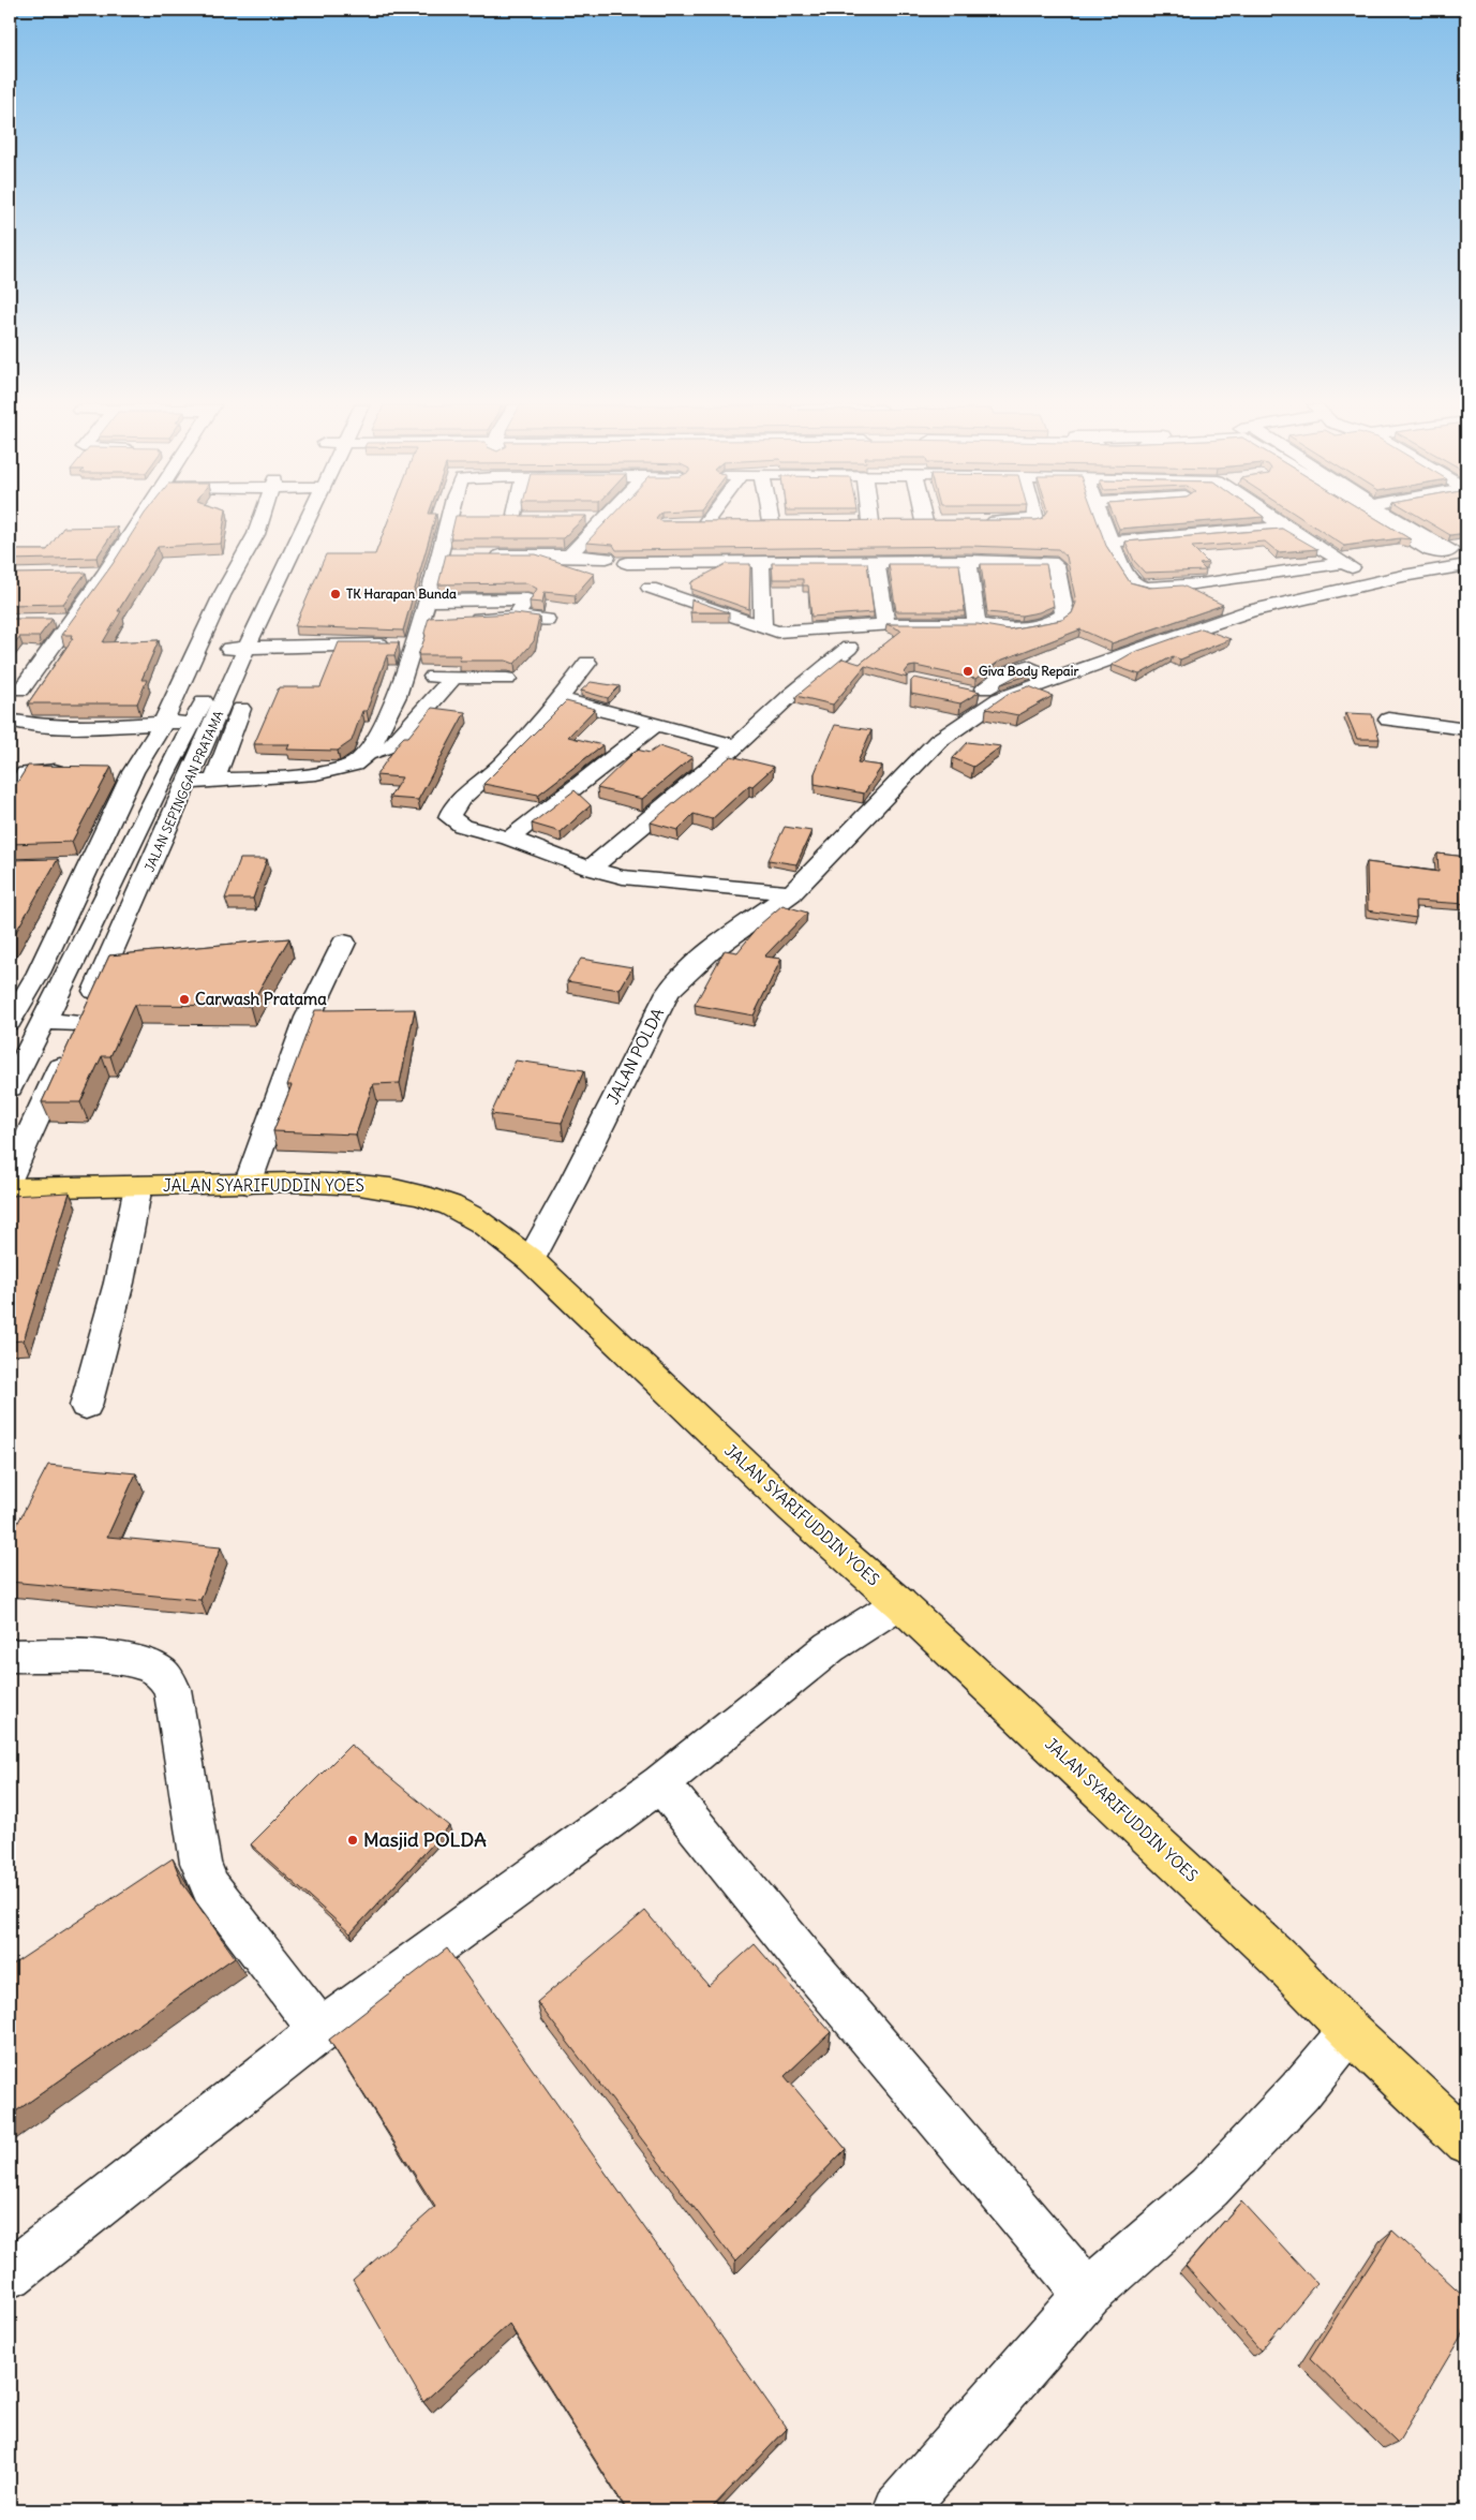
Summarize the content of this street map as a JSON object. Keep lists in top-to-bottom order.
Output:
{
  "streets": {
    "highway": ["JALAN SYARIFUDDIN YOES"],
    "street": ["JALAN SEPINGGAN PRATAMA", "JALAN POLDA"]
  },
  "crossings": [
    ["JALAN POLDA", "JALAN SYARIFUDDIN YOES"]
  ],
  "places": [
    "TK Harapan Bunda",
    "Giva Body Repair",
    "Carwash Pratama",
    "Masjid POLDA"
  ]
}
